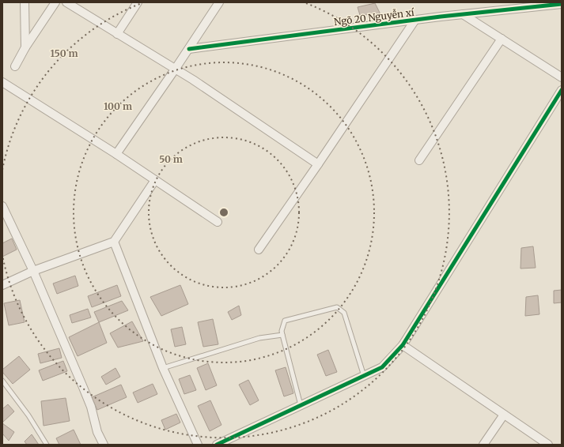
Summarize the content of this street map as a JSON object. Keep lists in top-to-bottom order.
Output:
{
  "streets": {
    "street": ["Ngõ 20 Nguyễn xí"]
  },
  "rings": ["150 m", "100 m", "50 m"]
}
